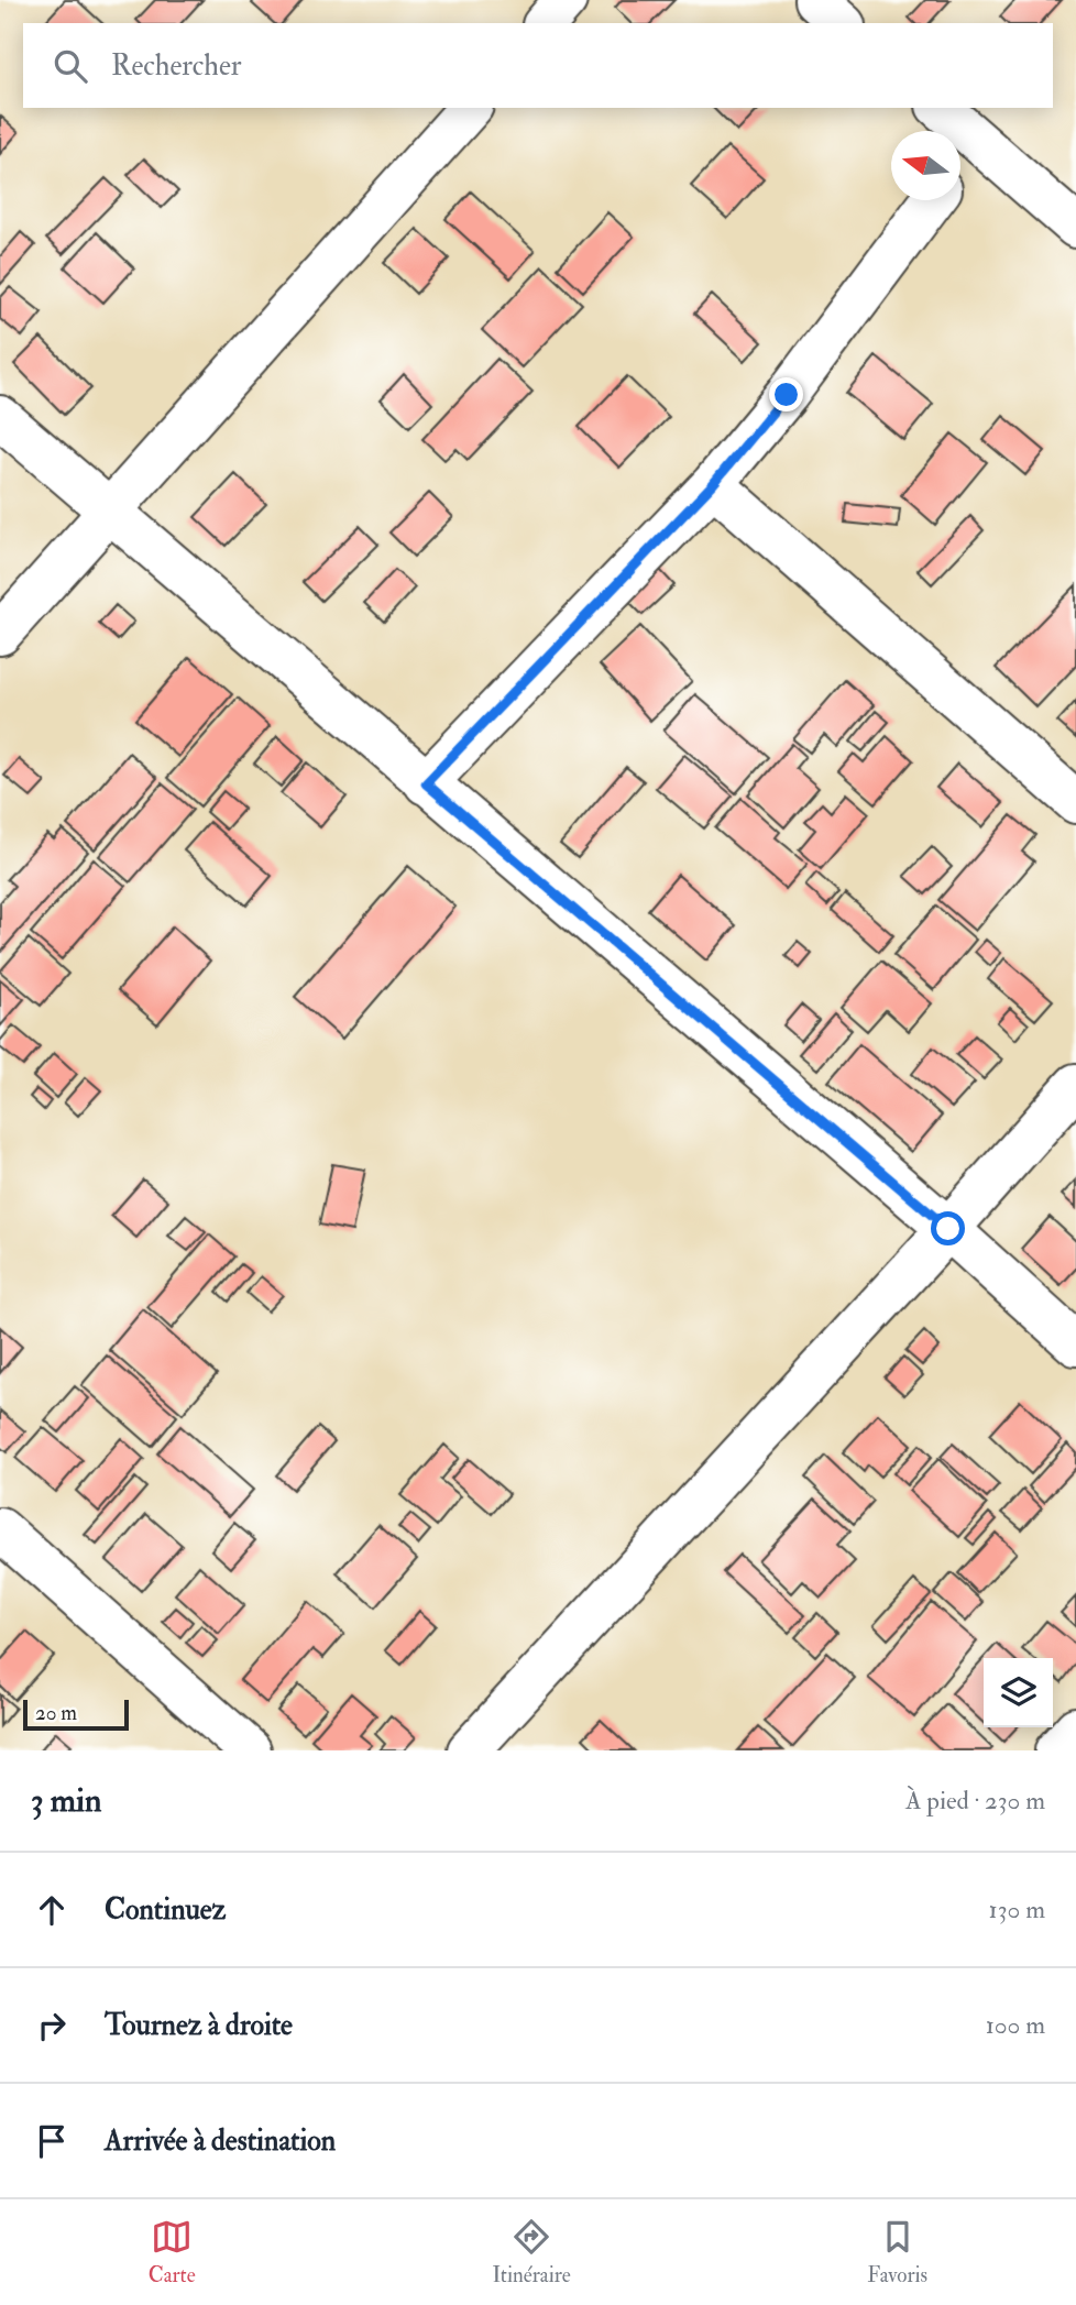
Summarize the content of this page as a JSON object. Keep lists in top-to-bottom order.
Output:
{
  "scale_bar": "20 m",
  "north": "left",
  "page": {
    "search": "Rechercher",
    "scale": "20 m",
    "heading": ["3 min", "À pied · 230 m"],
    "list": [
      ["Continuez", "130 m"],
      ["Tournez à droite", "100 m"],
      "Arrivée à destination"
    ],
    "nav": ["Carte", "Itinéraire", "Favoris"]
  }
}
